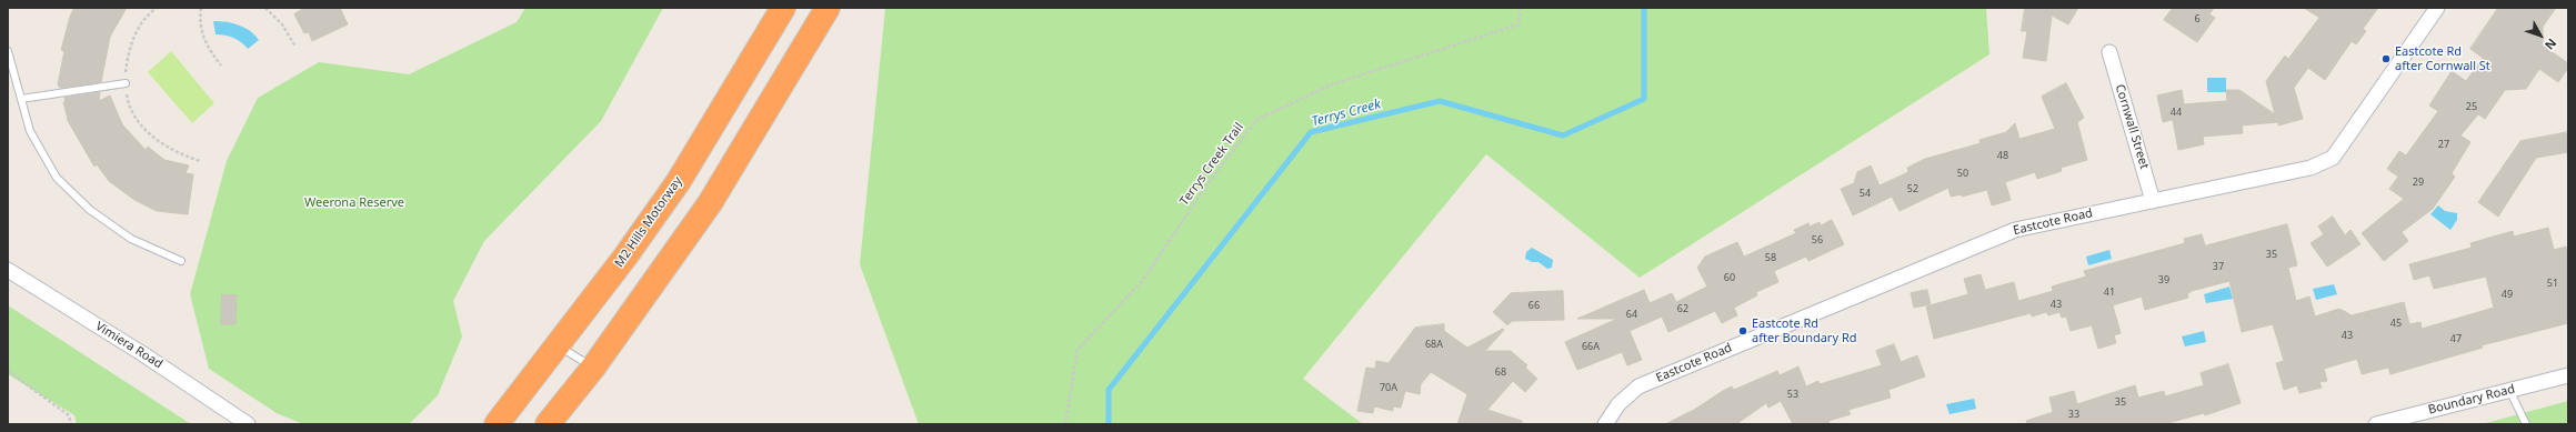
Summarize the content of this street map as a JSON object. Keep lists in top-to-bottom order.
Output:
{
  "streets": {
    "highway": ["M2 Hills Motorway"],
    "street": [
      "Cornwall Street",
      "Eastcote Road",
      "Vimiera Road",
      "Boundary Road"
    ],
    "path": ["Terrys Creek Trail"]
  },
  "crossings": [
    ["Cornwall Street", "Eastcote Road"]
  ],
  "water": ["Terrys Creek"],
  "parks": ["Weerona Reserve"],
  "places": ["Eastcote Rd after Cornwall St", "Eastcote Rd after Boundary Rd"],
  "house_numbers": [
    "6",
    "25",
    "44",
    "27",
    "48",
    "50",
    "29",
    "52",
    "54",
    "56",
    "35",
    "58",
    "37",
    "60",
    "39",
    "51",
    "41",
    "49",
    "43",
    "66",
    "62",
    "64",
    "45",
    "43",
    "47",
    "68A",
    "66A",
    "68",
    "70A",
    "53",
    "35",
    "33"
  ],
  "north": "bottom right"
}
